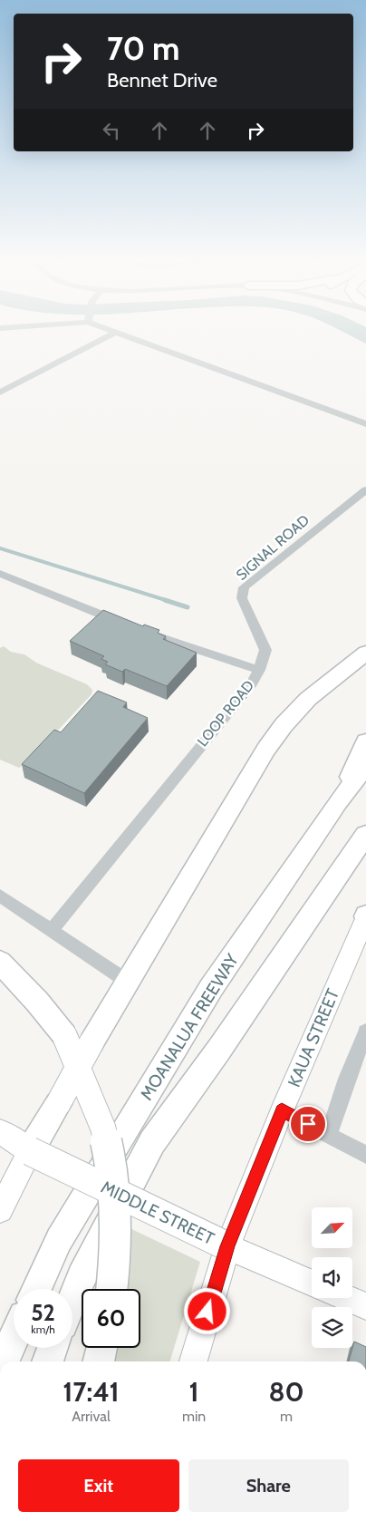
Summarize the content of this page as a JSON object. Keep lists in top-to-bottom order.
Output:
{
  "streets": {
    "highway": ["MOANALUA FREEWAY"],
    "main road": ["KAUA STREET", "MIDDLE STREET"],
    "street": ["SIGNAL ROAD", "LOOP ROAD"]
  },
  "crossings": [
    ["SIGNAL ROAD", "LOOP ROAD"],
    ["KAUA STREET", "MIDDLE STREET"]
  ],
  "north": "top right",
  "page": {
    "turn": ["70 m", "Bennet Drive"],
    "speed": "52 km/h",
    "limit": "60",
    "eta": [
      "17:41",
      "Arrival",
      "1",
      "min",
      "80",
      "m"
    ],
    "buttons": ["Exit", "Share"]
  }
}
